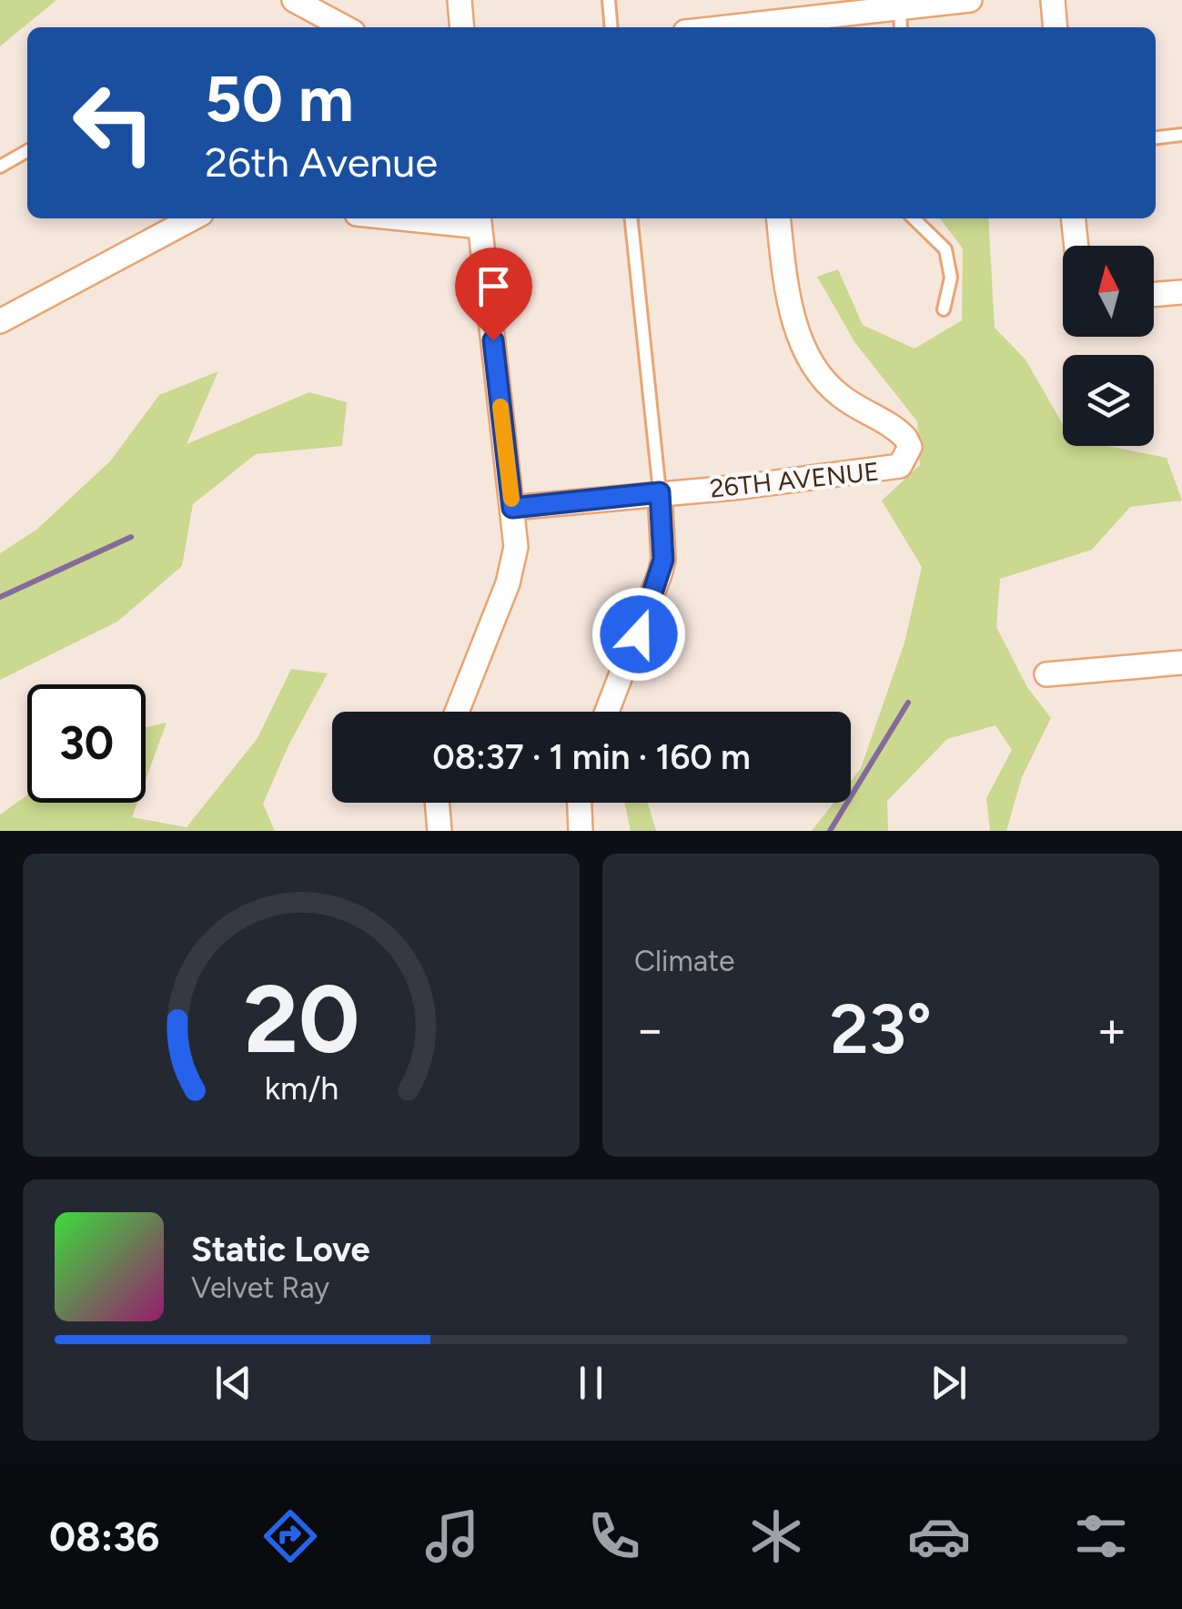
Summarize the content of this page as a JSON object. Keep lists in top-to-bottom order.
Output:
{
  "streets": {
    "street": ["26TH AVENUE"]
  },
  "north": "top",
  "page": {
    "turn": ["50 m", "26th Avenue"],
    "limit": "30",
    "trip": "08:37 · 1 min · 160 m",
    "tile": "Climate",
    "heat": ["−", "23°", "+"],
    "song": ["Static Love", "Velvet Ray"],
    "tabs": "08:36",
    "gauge": ["20", "km/h"]
  }
}
